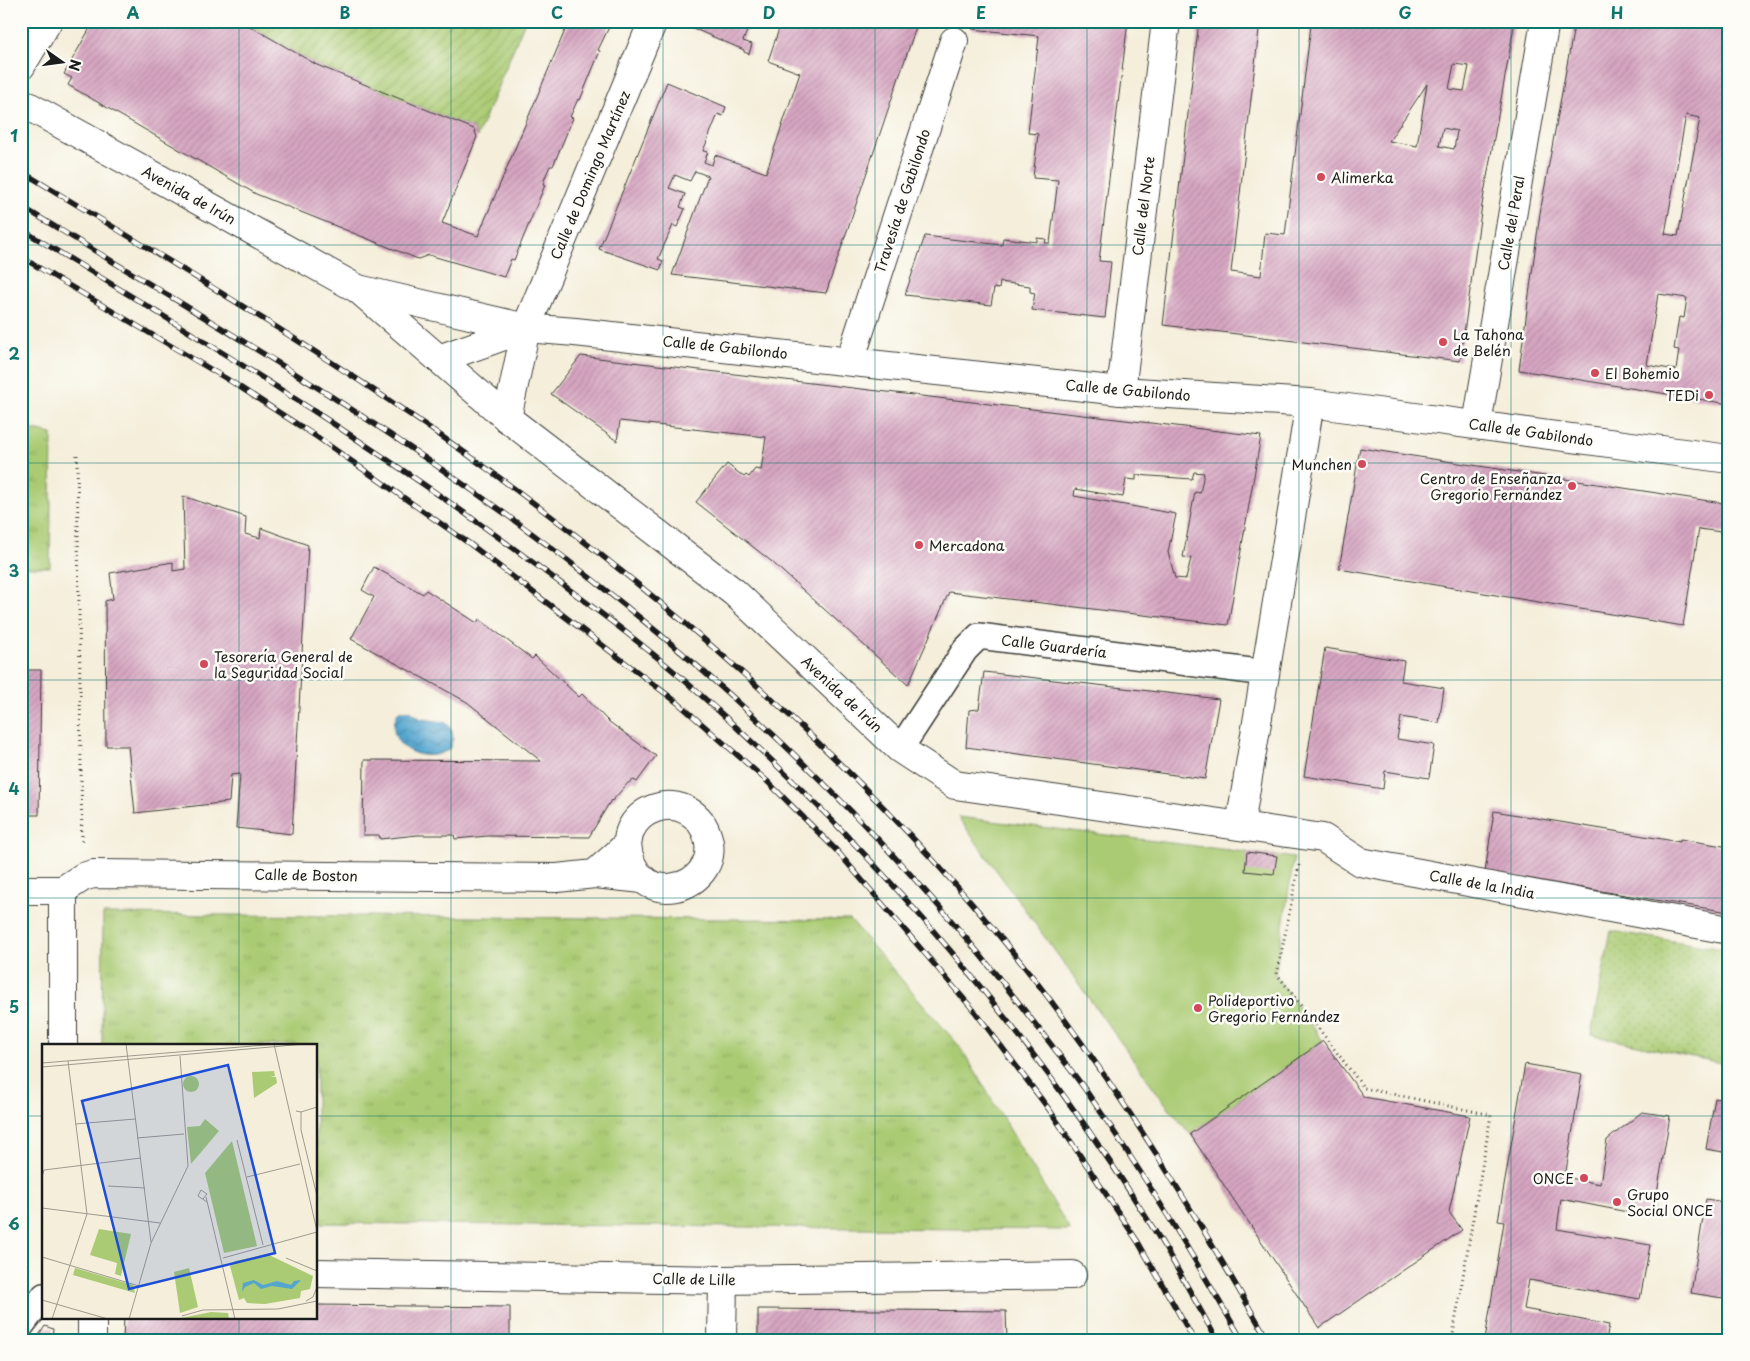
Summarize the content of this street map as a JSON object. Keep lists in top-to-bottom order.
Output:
{
  "streets": {
    "street": [
      "Calle de Domingo Martínez",
      "Avenida de Irún",
      "Travesía de Gabilondo",
      "Calle del Norte",
      "Calle del Peral",
      "Calle de Gabilondo",
      "Calle Guardería",
      "Calle de Boston",
      "Calle de la India",
      "Calle de Lille"
    ]
  },
  "crossings": [
    ["Calle de Domingo Martínez", "Avenida de Irún"],
    ["Calle de Domingo Martínez", "Calle de Gabilondo"],
    ["Avenida de Irún", "Calle de Gabilondo"],
    ["Avenida de Irún", "Calle Guardería"],
    ["Avenida de Irún", "Calle de la India"],
    ["Travesía de Gabilondo", "Calle de Gabilondo"],
    ["Calle del Norte", "Calle de Gabilondo"],
    ["Calle del Peral", "Calle de Gabilondo"]
  ],
  "places": [
    "Alimerka",
    "La Tahona de Belén",
    "El Bohemio",
    "TEDi",
    "Munchen",
    "Centro de Enseñanza Gregorio Fernández",
    "Mercadona",
    "Tesorería General de la Seguridad Social",
    "Polideportivo Gregorio Fernández",
    "ONCE",
    "Grupo Social ONCE"
  ],
  "north": "right",
  "grid": {
    "columns": [
      "A",
      "B",
      "C",
      "D",
      "E",
      "F",
      "G",
      "H"
    ],
    "rows": [
      "1",
      "2",
      "3",
      "4",
      "5",
      "6"
    ]
  }
}
